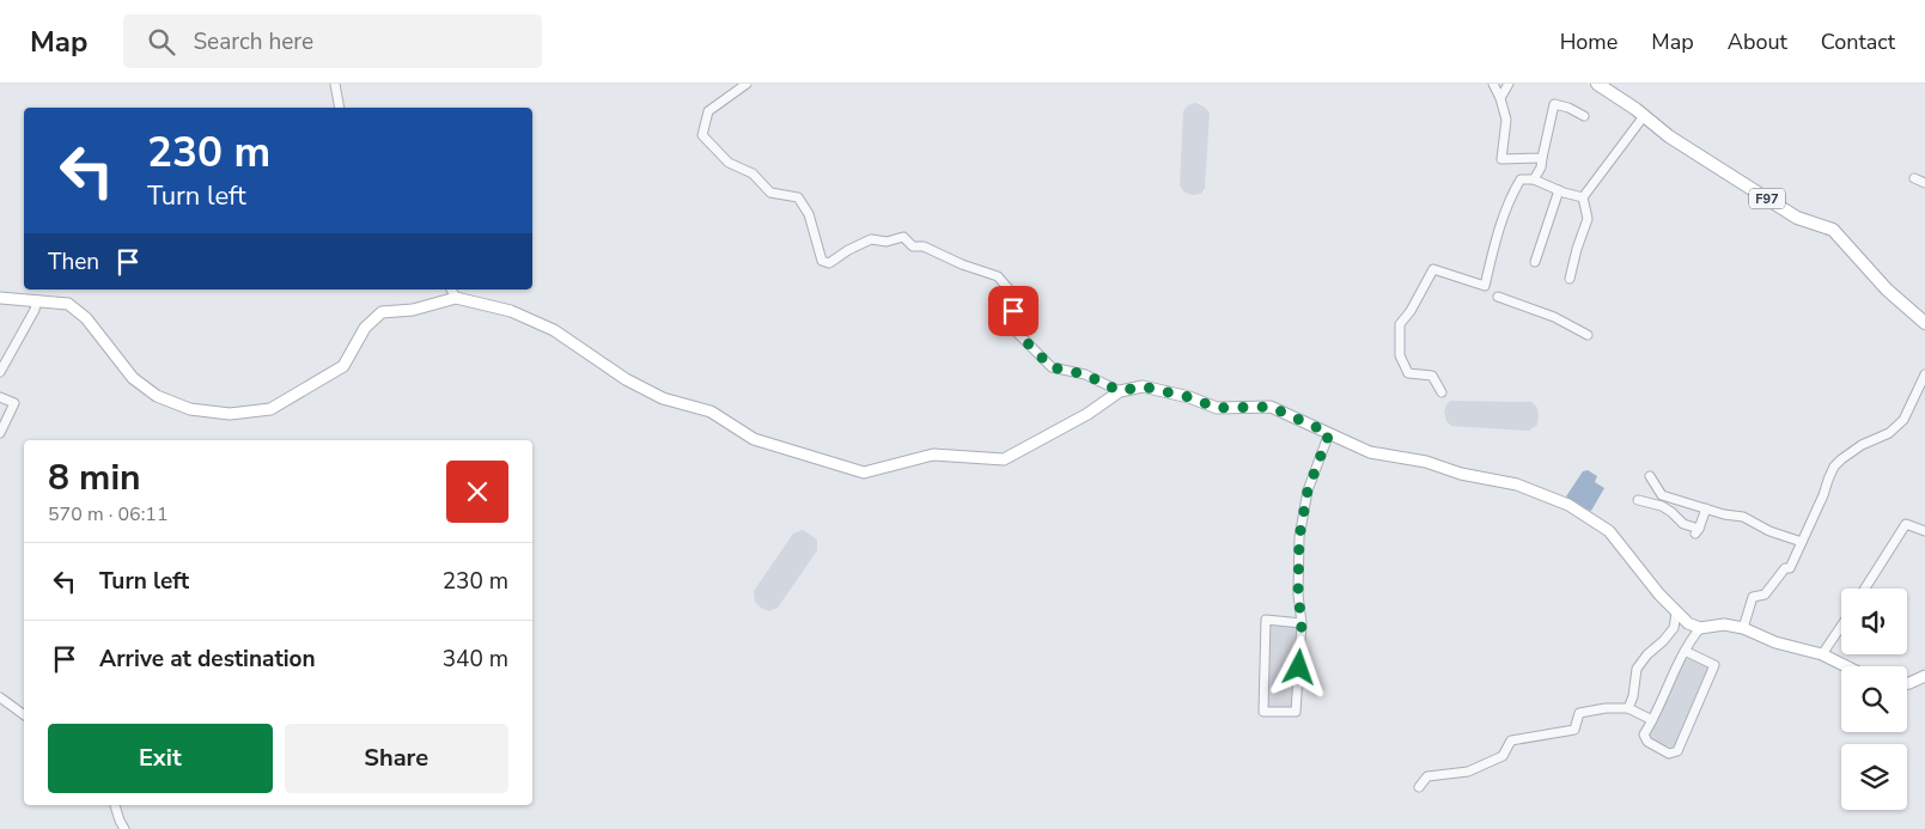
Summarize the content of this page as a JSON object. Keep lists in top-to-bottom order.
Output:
{
  "streets": {
    "main road": ["F97"]
  },
  "page": {
    "header": "Map",
    "search": "Search here",
    "nav": [
      "Home",
      "Map",
      "About",
      "Contact"
    ],
    "turn": ["230 m", "Turn left"],
    "then": "Then",
    "heading": ["8 min", "570 m · 06:11"],
    "list": [
      {
        "name": "Turn left",
        "value": "230 m"
      },
      {
        "name": "Arrive at destination",
        "value": "340 m"
      }
    ],
    "buttons": ["Exit", "Share"]
  }
}
